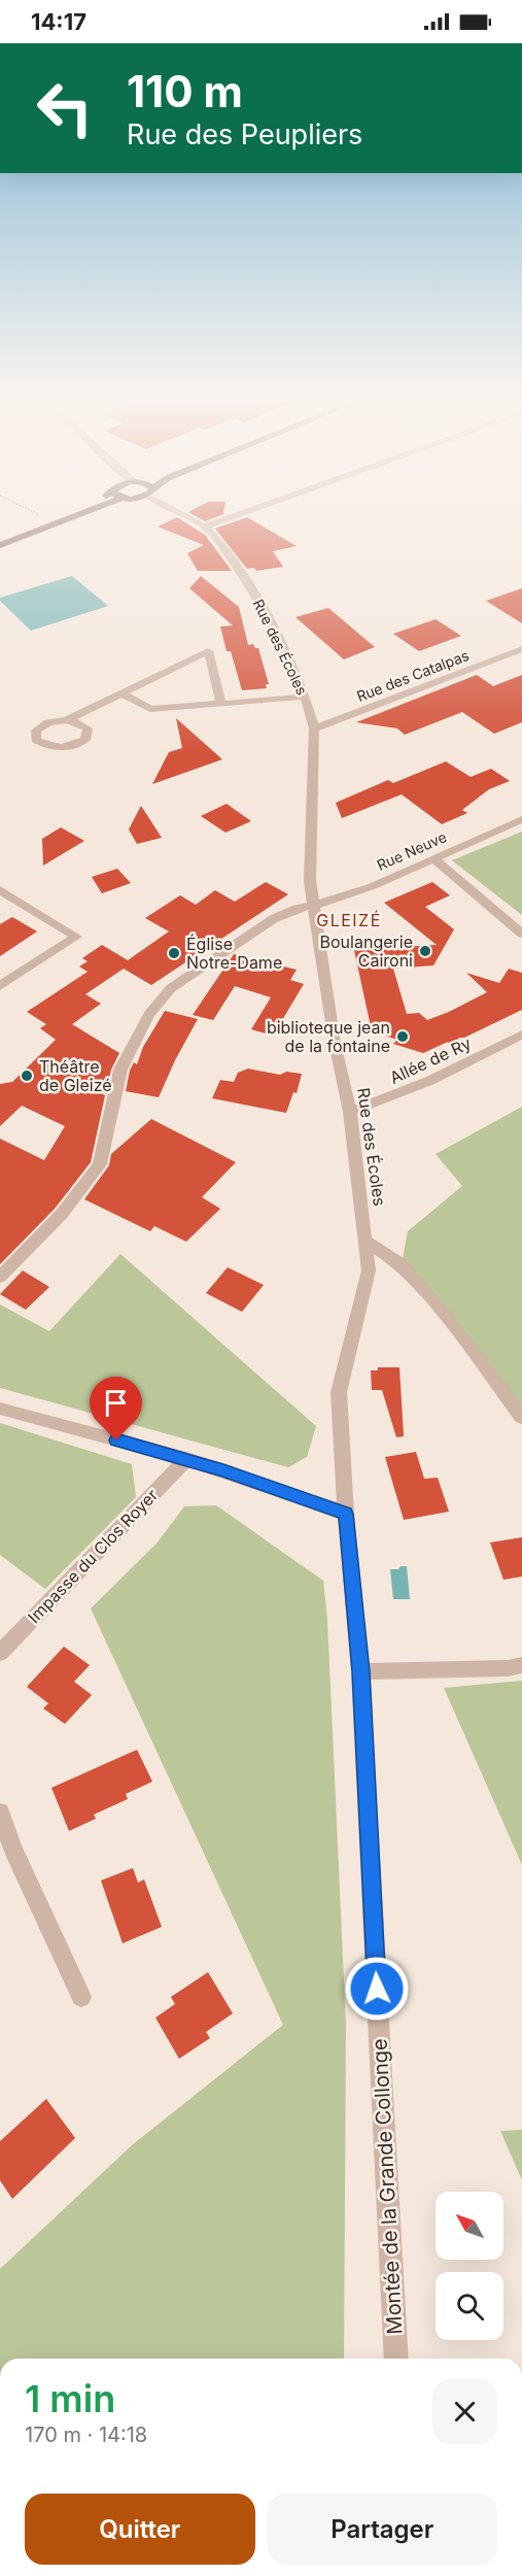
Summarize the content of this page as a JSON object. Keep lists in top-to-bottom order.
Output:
{
  "streets": {
    "street": [
      "Rue des Écoles",
      "Rue des Catalpas",
      "Rue Neuve",
      "Allée de Ry",
      "Impasse du Clos Royer",
      "Montée de la Grande Collonge"
    ]
  },
  "crossings": [
    ["Rue des Écoles", "Rue des Catalpas"],
    ["Rue des Écoles", "Rue Neuve"],
    ["Rue des Écoles", "Allée de Ry"],
    ["Rue des Écoles", "Montée de la Grande Collonge"]
  ],
  "districts": ["GLEIZÉ"],
  "places": [
    "Boulangerie Caironi",
    "Église Notre-Dame",
    "biblioteque jean de la fontaine",
    "Théâtre de Gleizé"
  ],
  "north": "top left",
  "page": {
    "status": "14:17",
    "turn": ["110 m", "Rue des Peupliers"],
    "heading": ["1 min", "170 m · 14:18"],
    "buttons": ["Quitter", "Partager"]
  }
}
